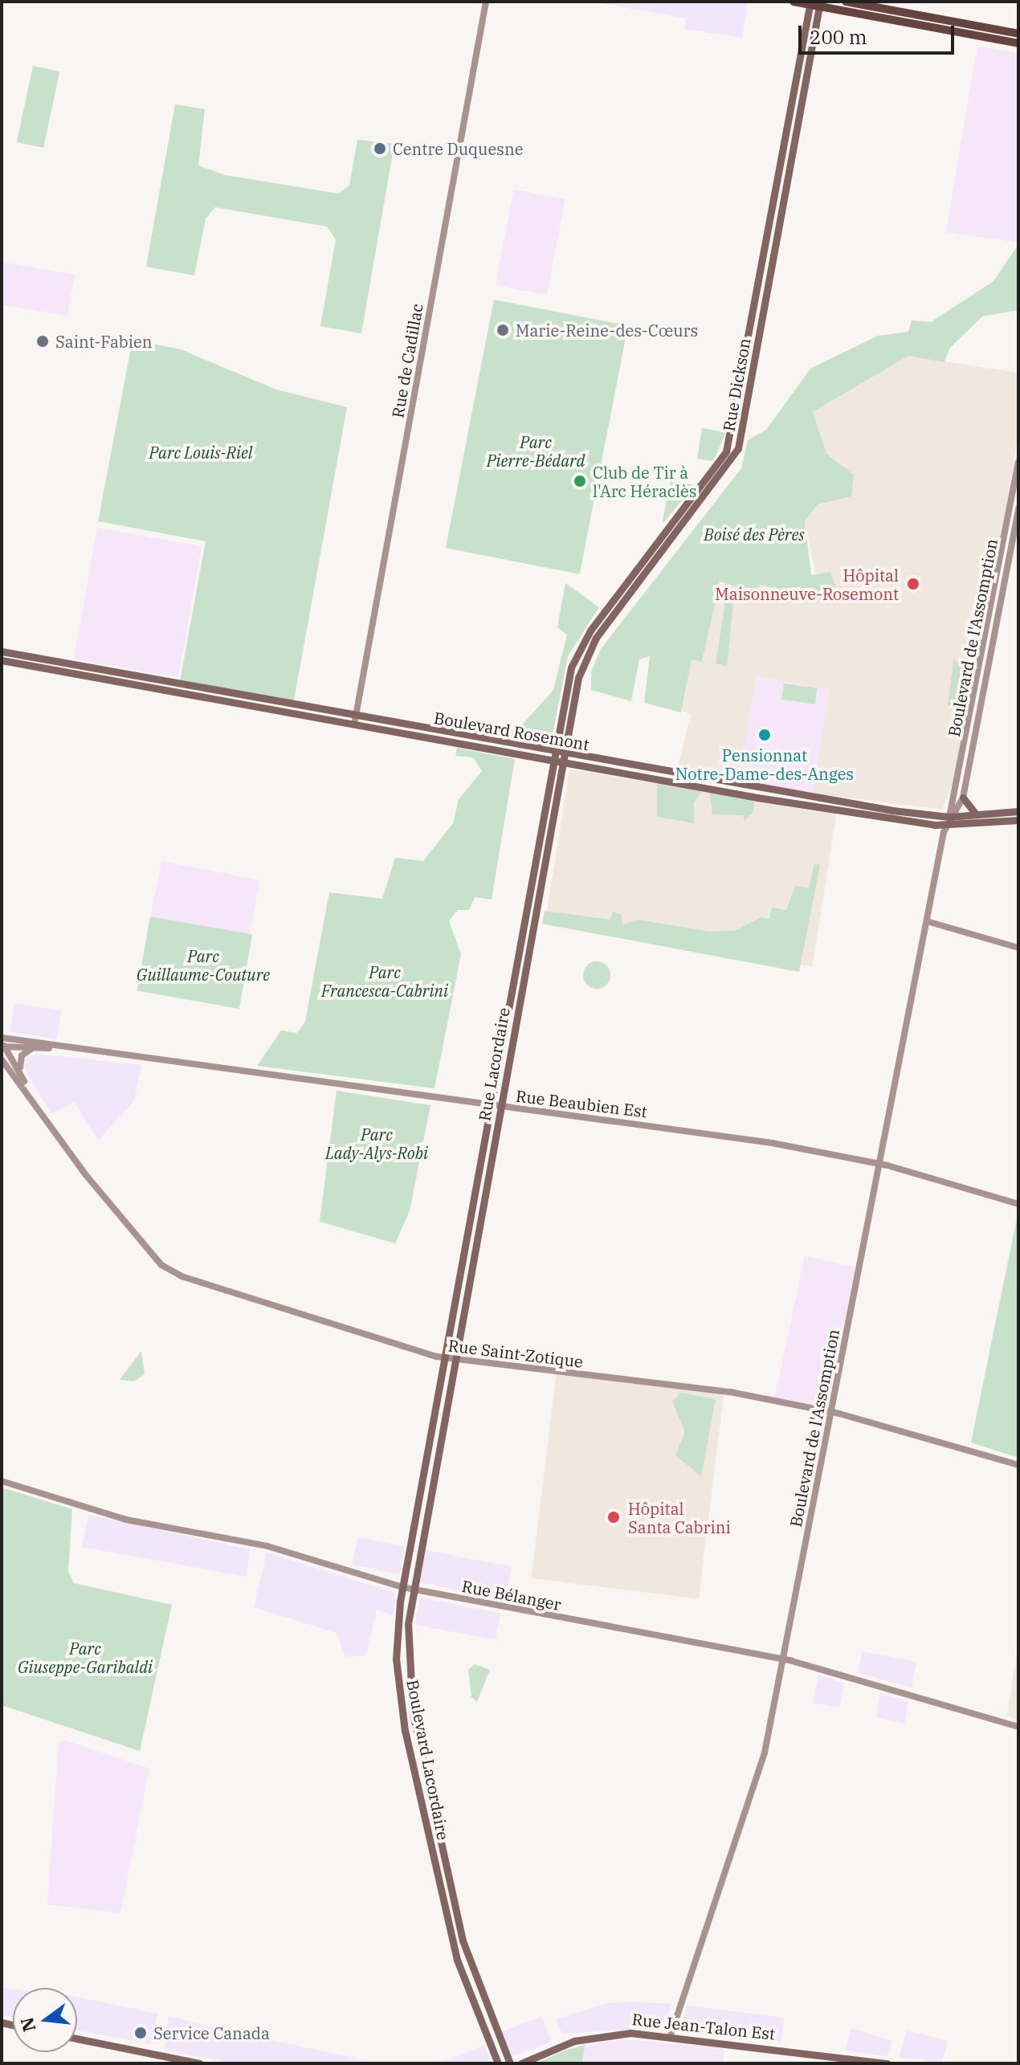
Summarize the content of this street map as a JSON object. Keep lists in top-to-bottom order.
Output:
{
  "streets": {
    "main road": [
      "Rue Dickson",
      "Boulevard Rosemont",
      "Rue Lacordaire",
      "Boulevard Lacordaire",
      "Rue Jean-Talon Est"
    ],
    "street": [
      "Rue de Cadillac",
      "Boulevard de l'Assomption",
      "Rue Beaubien Est",
      "Rue Saint-Zotique",
      "Rue Bélanger"
    ]
  },
  "crossings": [
    ["Rue de Cadillac", "Boulevard Rosemont"],
    ["Rue Dickson", "Boulevard Rosemont"],
    ["Rue Dickson", "Rue Lacordaire"],
    ["Boulevard de l'Assomption", "Boulevard Rosemont"],
    ["Boulevard de l'Assomption", "Rue Beaubien Est"],
    ["Boulevard de l'Assomption", "Rue Saint-Zotique"],
    ["Boulevard de l'Assomption", "Rue Bélanger"],
    ["Boulevard de l'Assomption", "Rue Jean-Talon Est"],
    ["Boulevard Rosemont", "Rue Lacordaire"],
    ["Rue Lacordaire", "Rue Beaubien Est"],
    ["Rue Lacordaire", "Boulevard Lacordaire"],
    ["Rue Beaubien Est", "Rue Saint-Zotique"],
    ["Rue Saint-Zotique", "Boulevard Lacordaire"],
    ["Rue Bélanger", "Boulevard Lacordaire"]
  ],
  "parks": [
    "Parc Pierre-Bédard",
    "Parc Louis-Riel",
    "Boisé des Pères",
    "Parc Guillaume-Couture",
    "Parc Francesca-Cabrini",
    "Parc Lady-Alys-Robi",
    "Parc Giuseppe-Garibaldi"
  ],
  "places": [
    "Centre Duquesne",
    "Marie-Reine-des-Cœurs",
    "Saint-Fabien",
    "Club de Tir à l'Arc Héraclès",
    "Hôpital Maisonneuve-Rosemont",
    "Pensionnat Notre-Dame-des-Anges",
    "Hôpital Santa Cabrini",
    "Service Canada"
  ],
  "scale_bar": "200 m",
  "north": "left"
}
